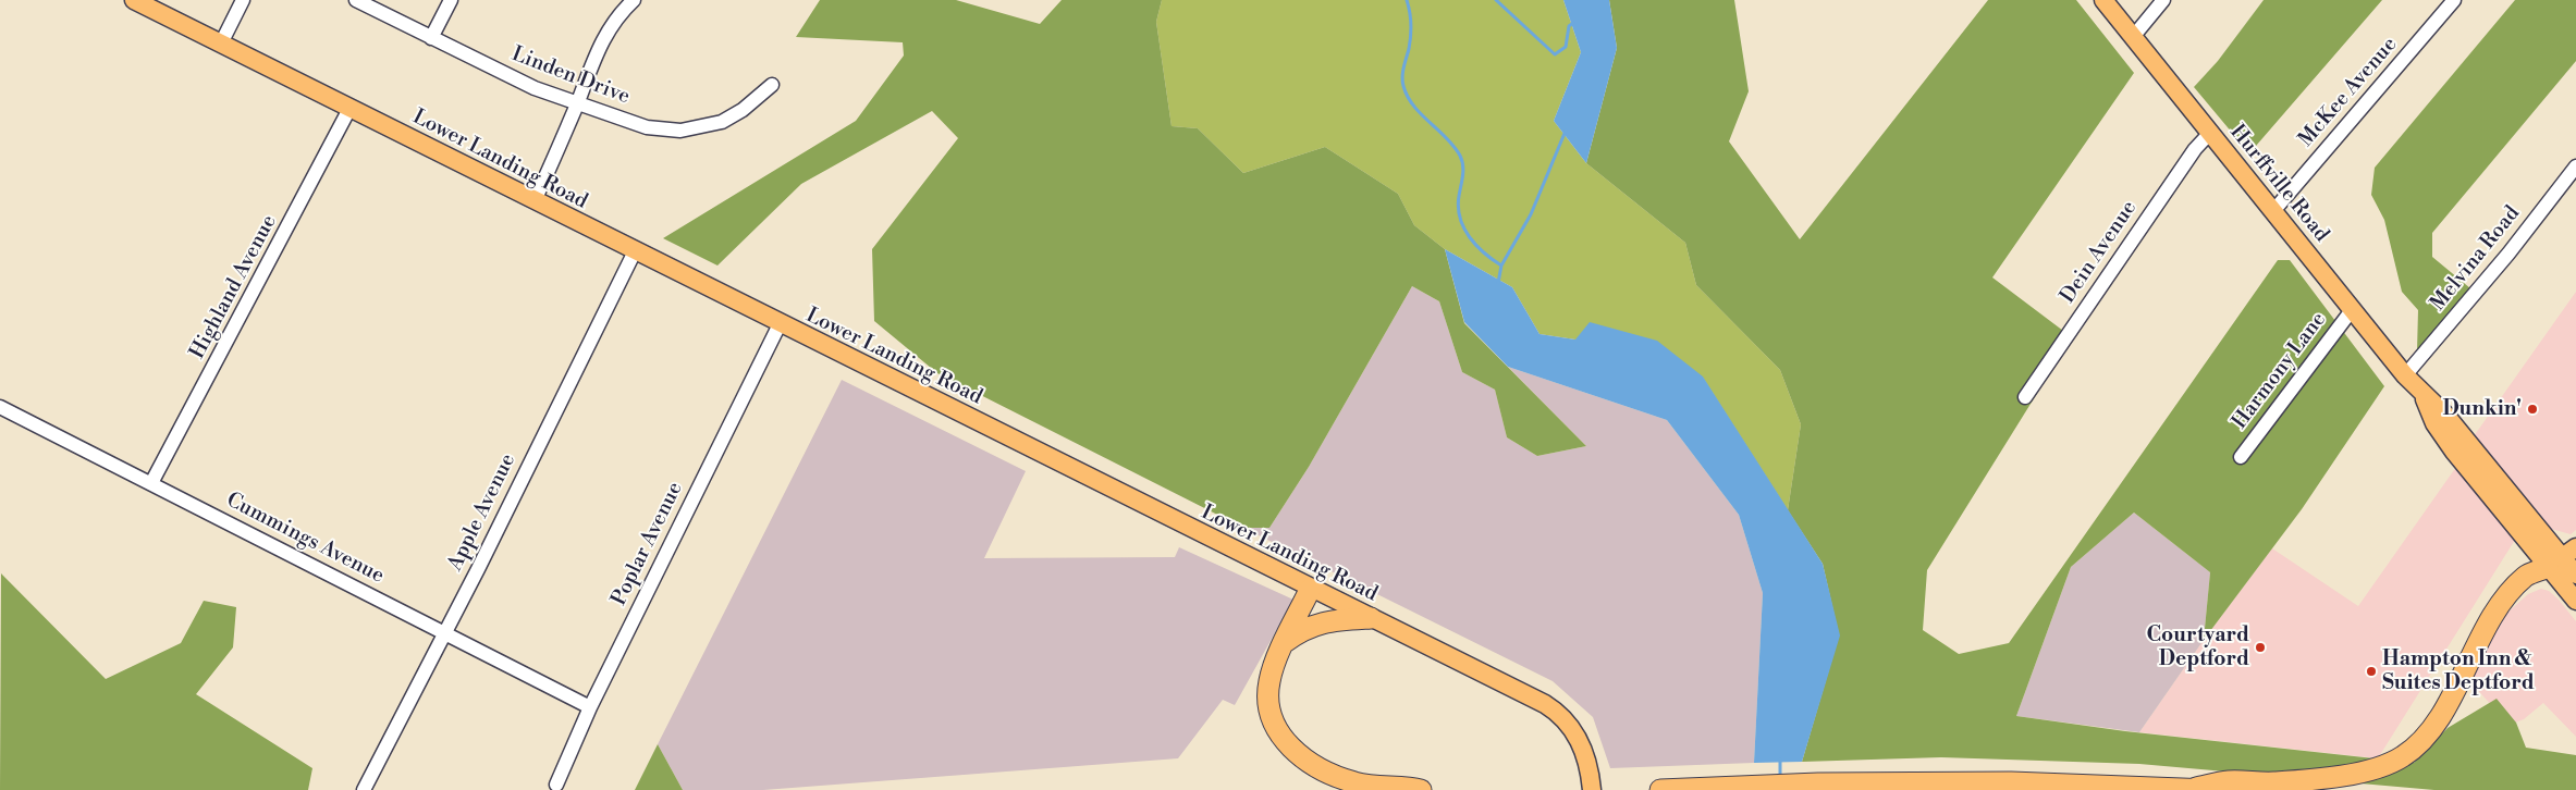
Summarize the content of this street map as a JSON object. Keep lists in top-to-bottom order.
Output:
{
  "streets": {
    "main road": ["Lower Landing Road", "Hurffville Road"],
    "street": [
      "Linden Drive",
      "McKee Avenue",
      "Dein Avenue",
      "Melvina Road",
      "Highland Avenue",
      "Harmony Lane",
      "Apple Avenue",
      "Cummings Avenue",
      "Poplar Avenue"
    ]
  },
  "crossings": [
    ["McKee Avenue", "Hurffville Road"],
    ["Lower Landing Road", "Highland Avenue"],
    ["Lower Landing Road", "Apple Avenue"],
    ["Lower Landing Road", "Poplar Avenue"],
    ["Hurffville Road", "Dein Avenue"],
    ["Hurffville Road", "Melvina Road"],
    ["Hurffville Road", "Harmony Lane"],
    ["Highland Avenue", "Cummings Avenue"],
    ["Apple Avenue", "Cummings Avenue"],
    ["Cummings Avenue", "Poplar Avenue"]
  ],
  "places": ["Dunkin'", "Courtyard Deptford", "Hampton Inn & Suites Deptford"]
}
